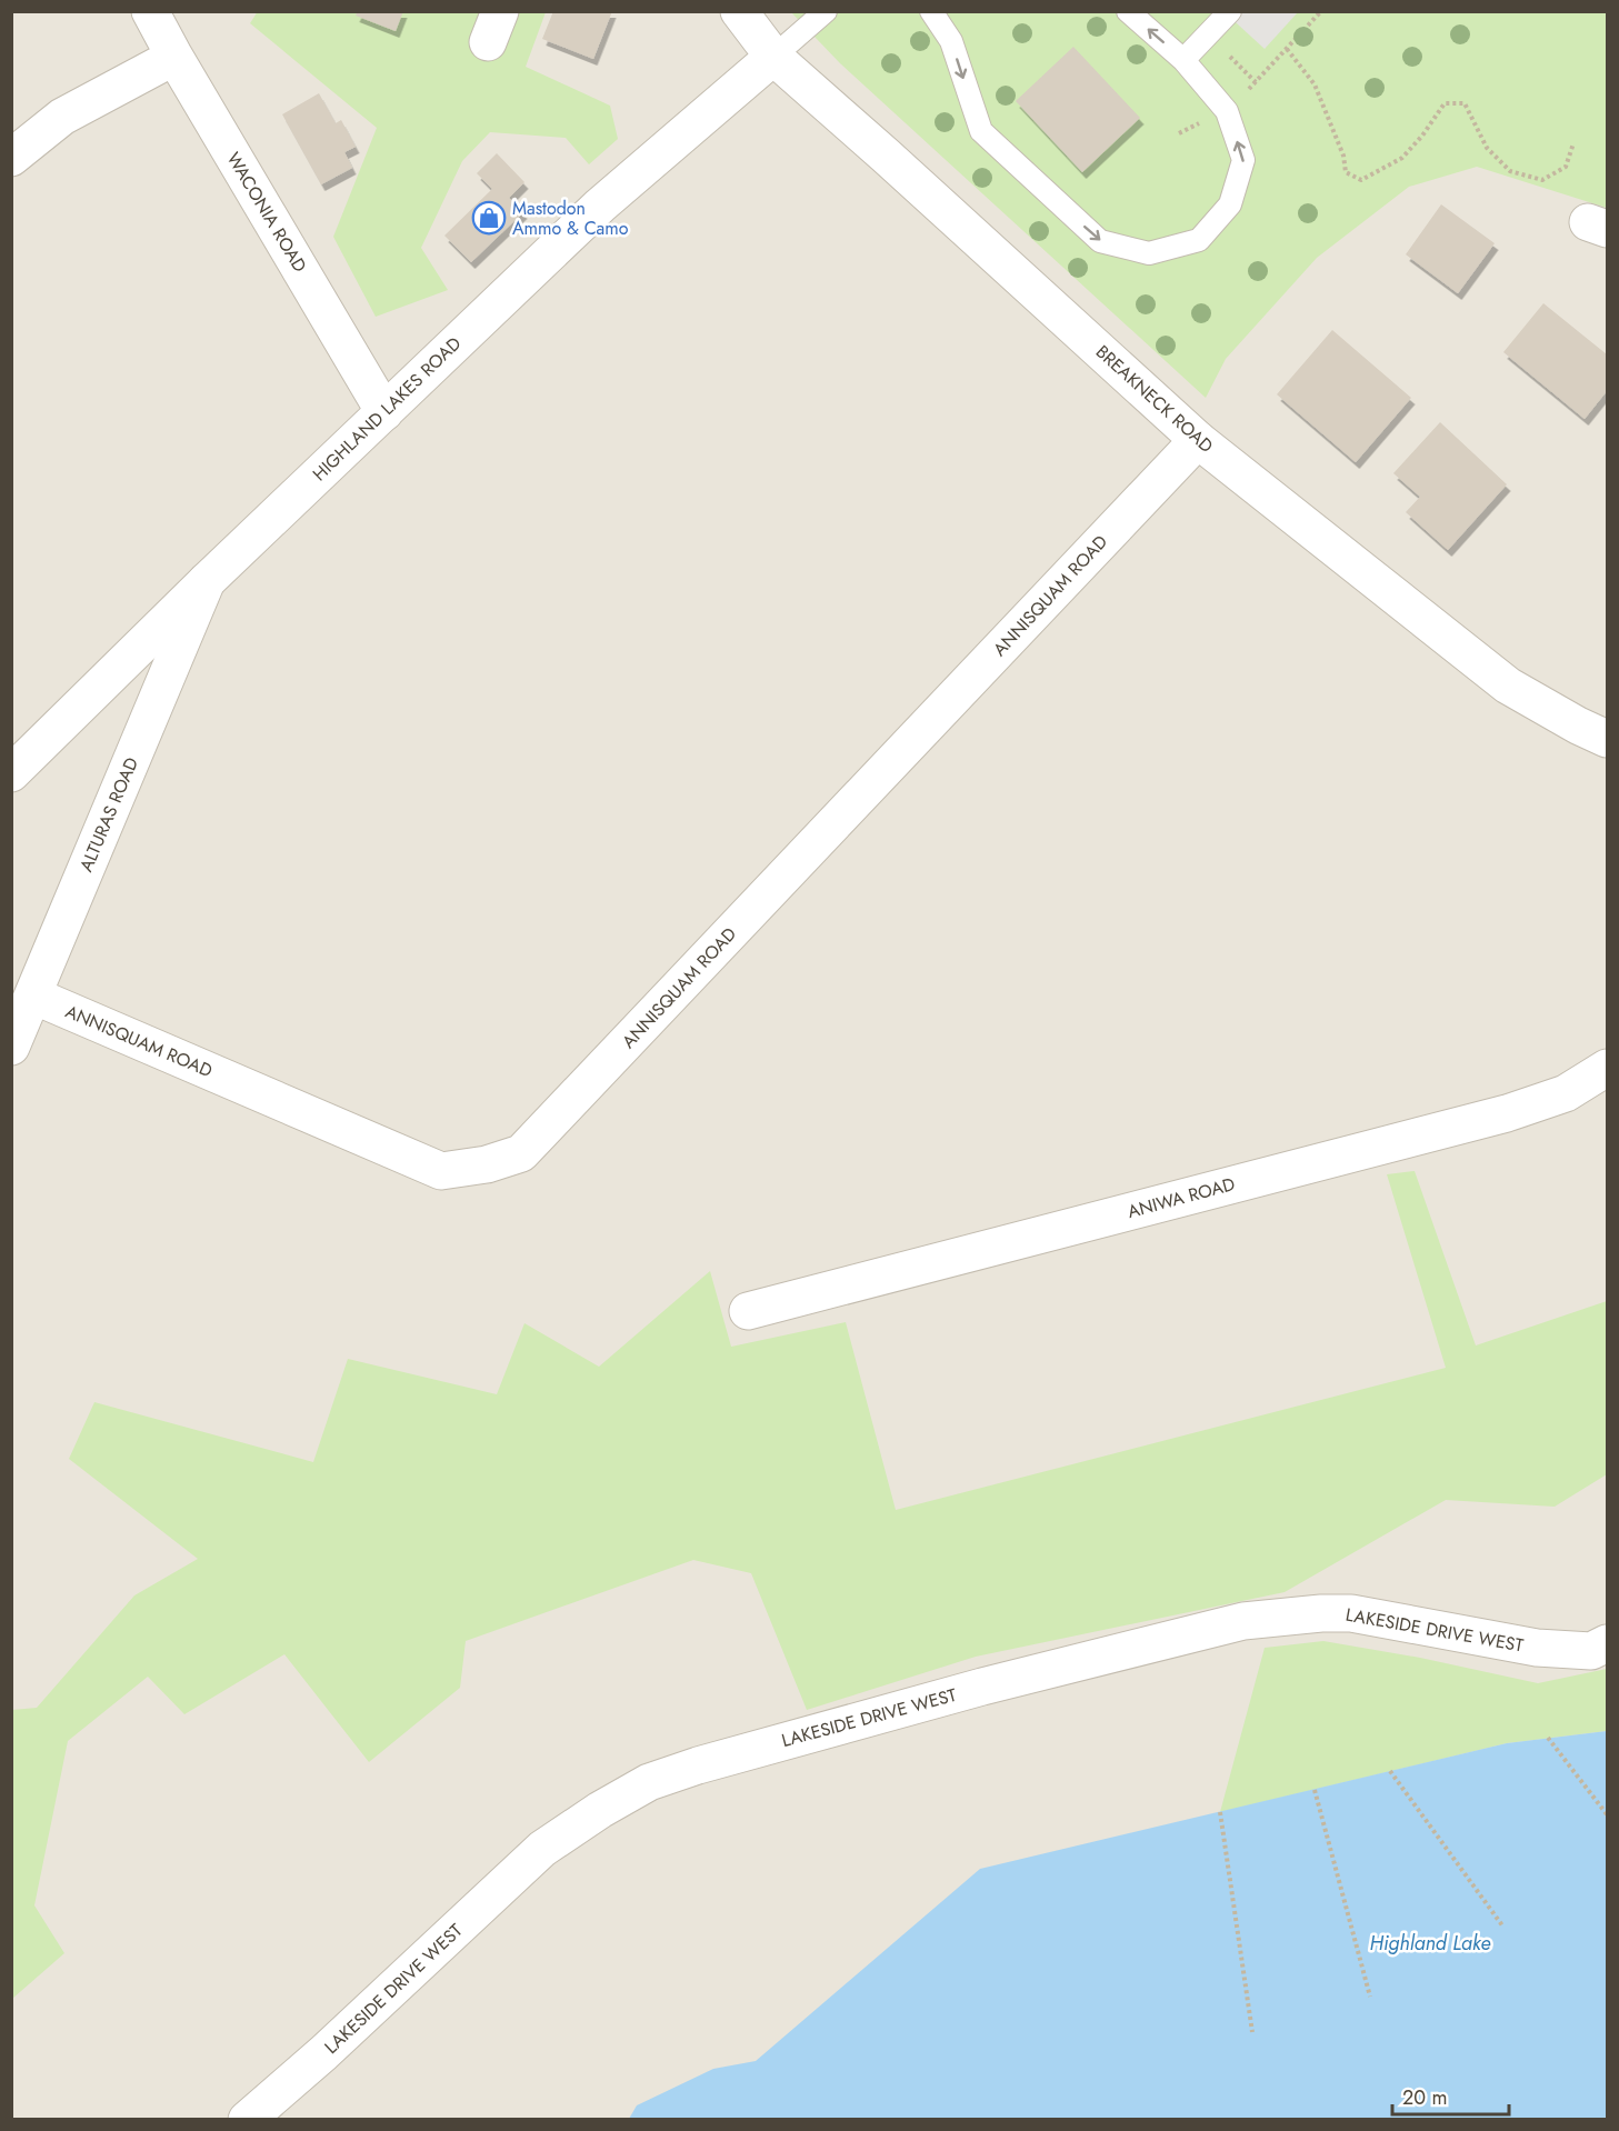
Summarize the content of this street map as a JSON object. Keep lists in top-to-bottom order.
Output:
{
  "streets": {
    "street": [
      "WACONIA ROAD",
      "BREAKNECK ROAD",
      "HIGHLAND LAKES ROAD",
      "ANNISQUAM ROAD",
      "ALTURAS ROAD",
      "ANIWA ROAD",
      "LAKESIDE DRIVE WEST"
    ]
  },
  "crossings": [
    ["WACONIA ROAD", "HIGHLAND LAKES ROAD"],
    ["BREAKNECK ROAD", "HIGHLAND LAKES ROAD"],
    ["BREAKNECK ROAD", "ANNISQUAM ROAD"],
    ["HIGHLAND LAKES ROAD", "ALTURAS ROAD"],
    ["ANNISQUAM ROAD", "ALTURAS ROAD"]
  ],
  "water": ["Highland Lake"],
  "places": {
    "shop": ["Mastodon Ammo & Camo"]
  },
  "scale_bar": "20 m"
}
